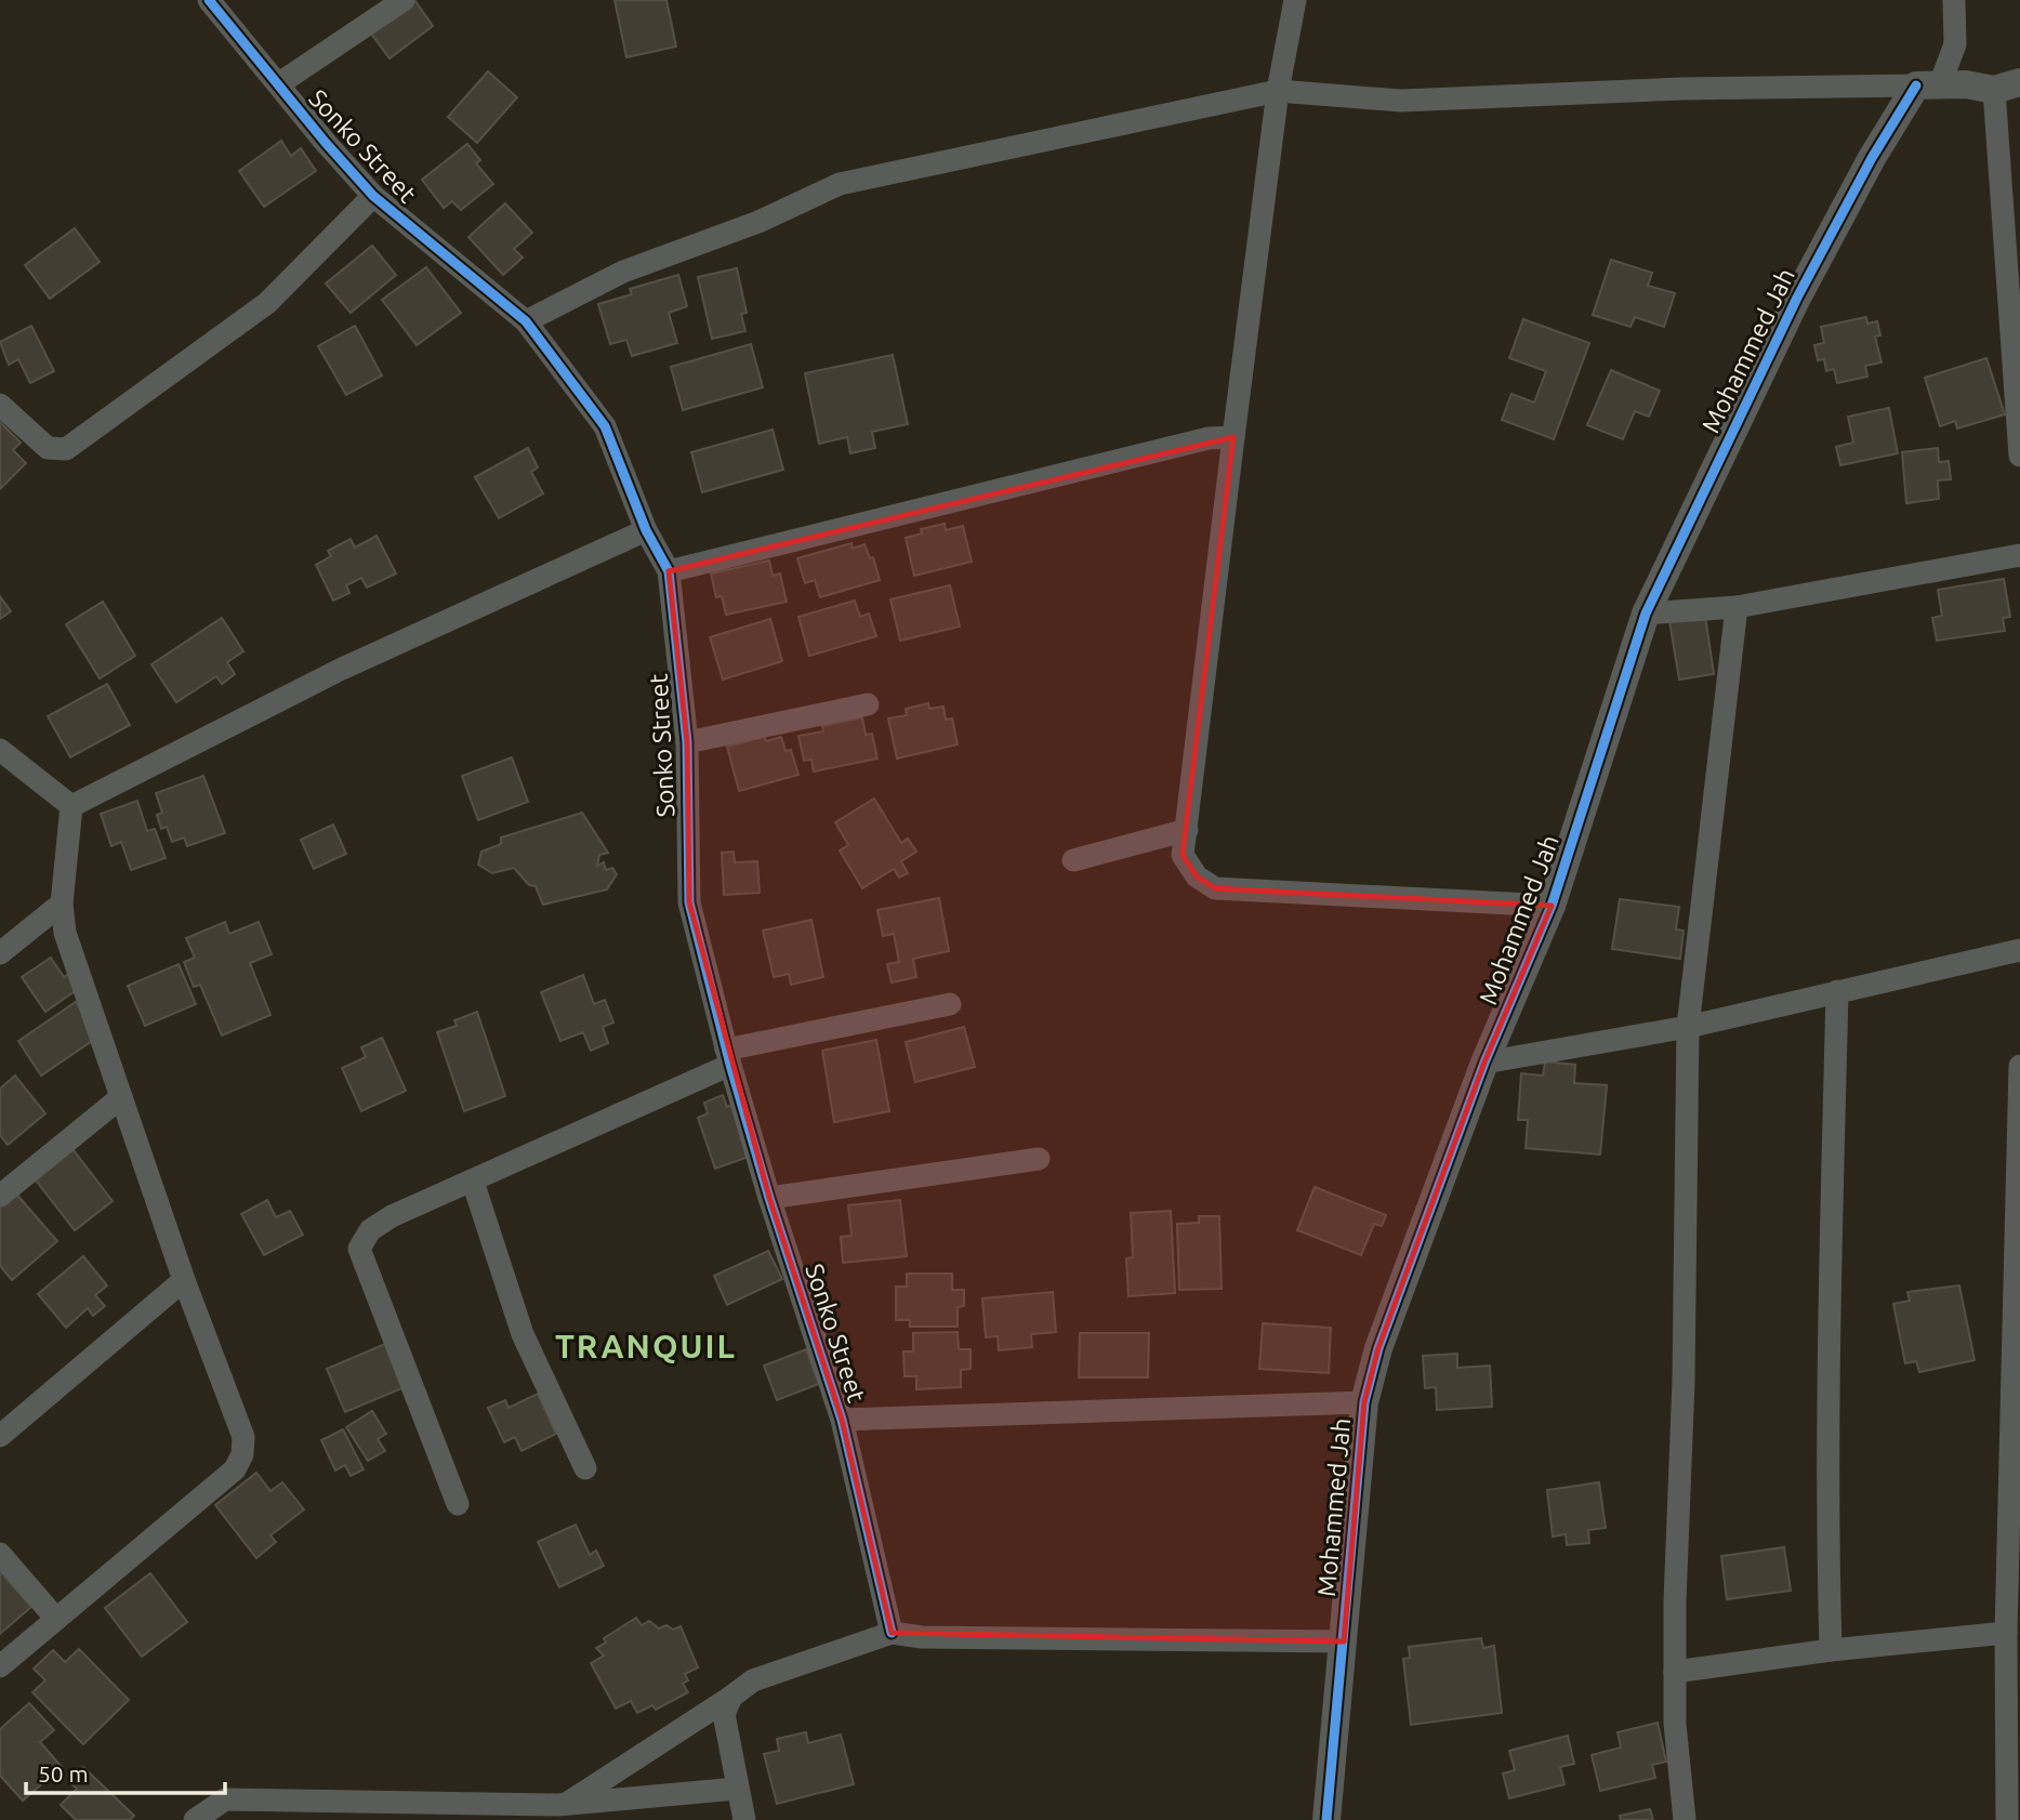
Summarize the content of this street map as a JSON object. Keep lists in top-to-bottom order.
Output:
{
  "streets": {
    "street": ["Sonko Street", "Mohammed Jah"]
  },
  "districts": ["TRANQUIL"],
  "scale_bar": "50 m"
}
